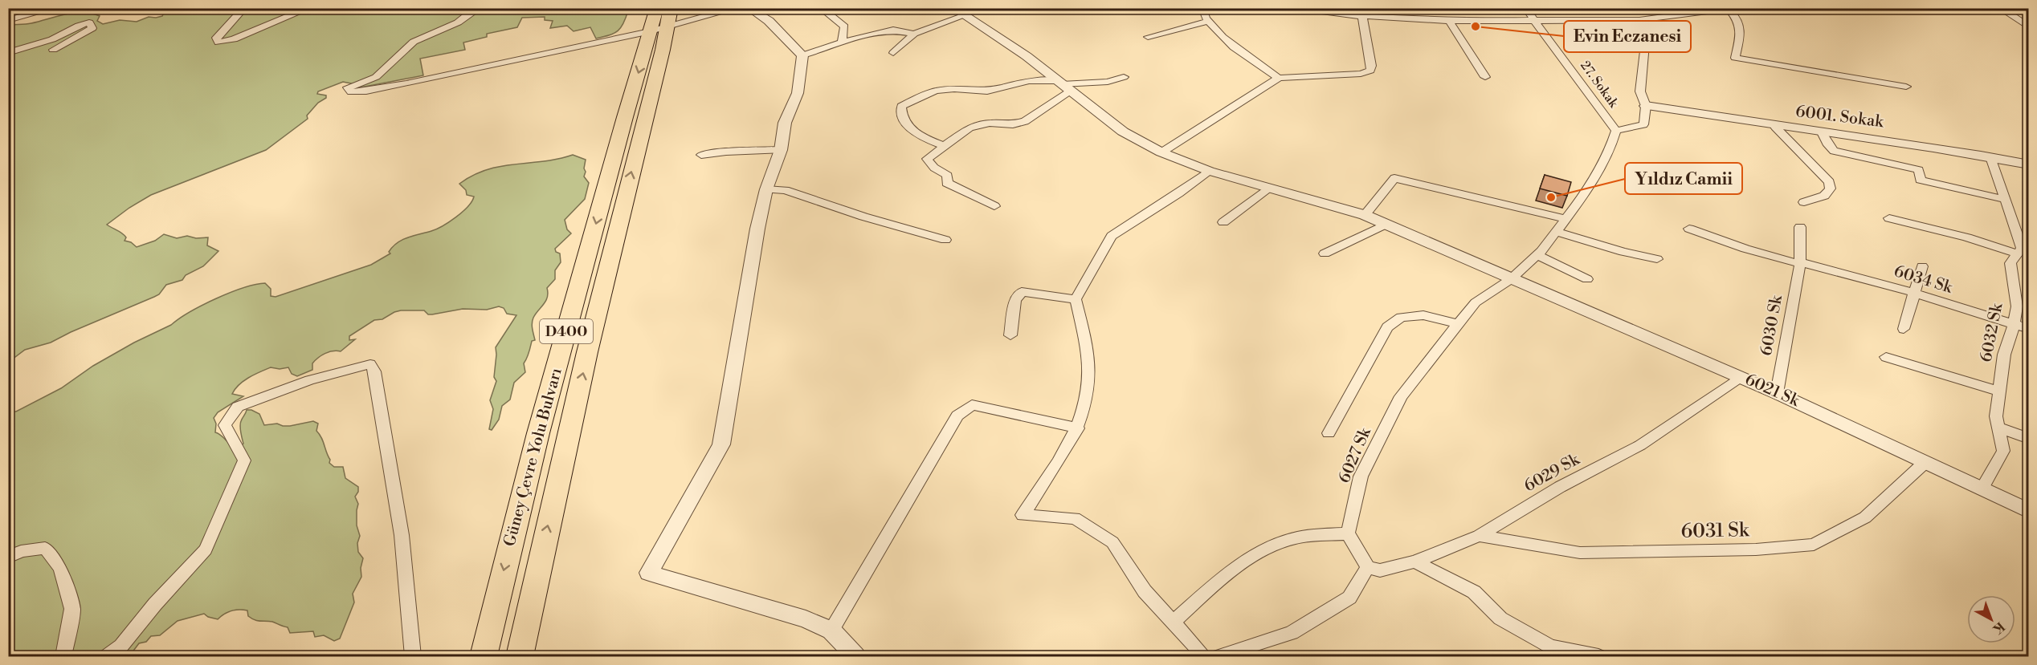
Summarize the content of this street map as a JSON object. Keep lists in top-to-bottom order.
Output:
{
  "streets": {
    "highway": ["D400", "Güney Çevre Yolu Bulvarı"],
    "street": [
      "27. Sokak",
      "6001. Sokak",
      "6034 Sk",
      "6030 Sk",
      "6032 Sk",
      "6021 Sk",
      "6027 Sk",
      "6029 Sk",
      "6031 Sk"
    ]
  },
  "crossings": [
    ["27. Sokak", "6027 Sk"],
    ["6034 Sk", "6030 Sk"],
    ["6034 Sk", "6032 Sk"],
    ["6030 Sk", "6021 Sk"],
    ["6032 Sk", "6021 Sk"],
    ["6021 Sk", "6027 Sk"],
    ["6021 Sk", "6029 Sk"],
    ["6021 Sk", "6031 Sk"],
    ["6029 Sk", "6031 Sk"]
  ],
  "places": ["Evin Eczanesi", "Yıldız Camii"],
  "north": "bottom right"
}
